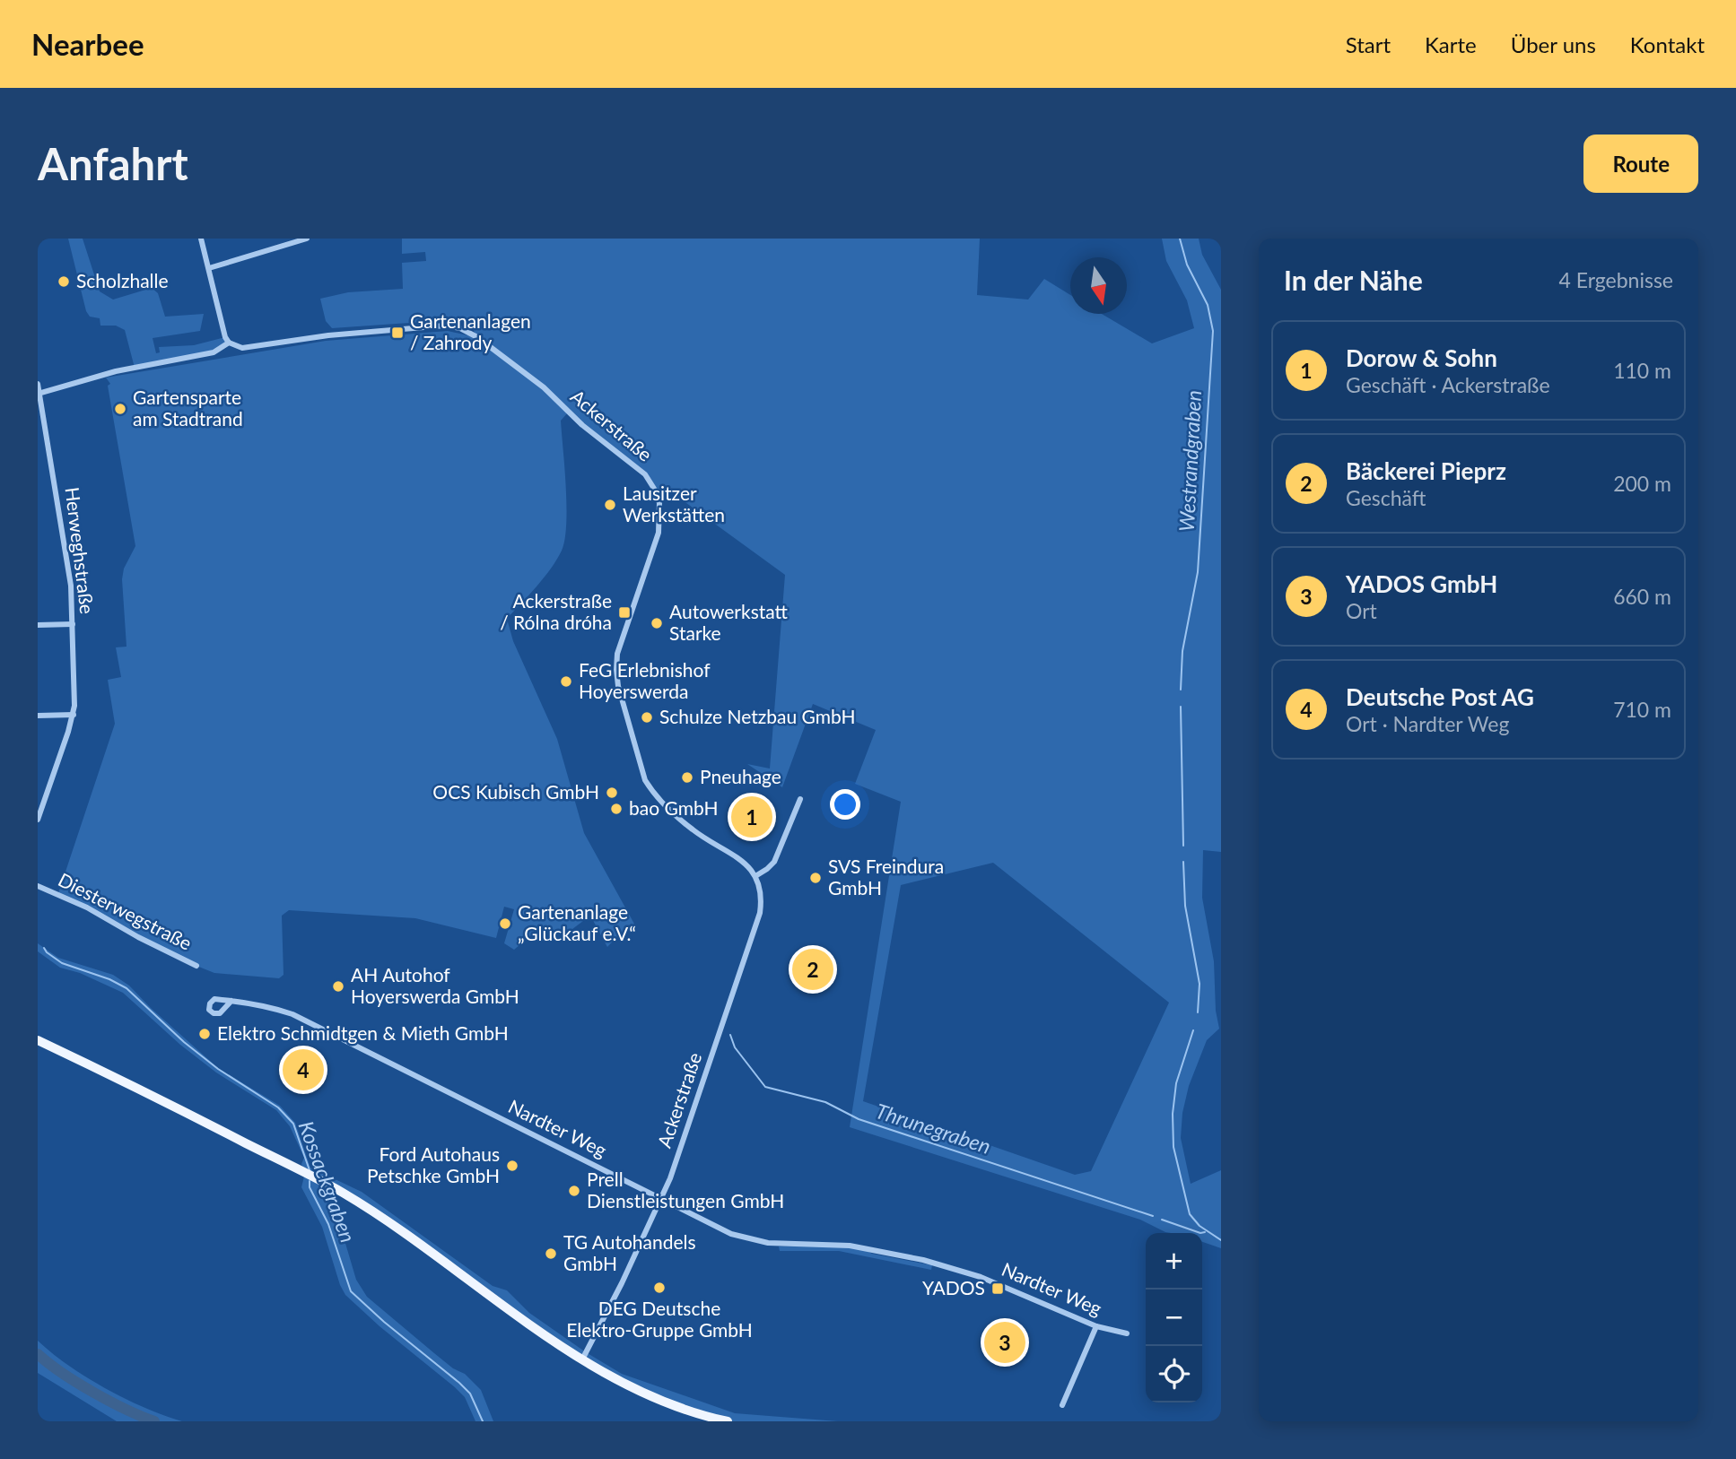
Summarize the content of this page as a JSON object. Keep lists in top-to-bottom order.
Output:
{
  "streets": {
    "street": [
      "Ackerstraße",
      "Herweghstraße",
      "Diesterwegstraße",
      "Nardter Weg"
    ]
  },
  "crossings": [
    ["Ackerstraße", "Nardter Weg"]
  ],
  "water": ["Westrandgraben", "Thrunegraben", "Kossackgraben"],
  "places": {
    "other": [
      "Scholzhalle",
      "Gartensparte am Stadtrand",
      "Lausitzer Werkstätten",
      "Autowerkstatt Starke",
      "FeG Erlebnishof Hoyerswerda",
      "Schulze Netzbau GmbH",
      "Pneuhage",
      "OCS Kubisch GmbH",
      "bao GmbH",
      "SVS Freindura GmbH",
      "Gartenanlage „Glückauf e.V.“",
      "AH Autohof Hoyerswerda GmbH",
      "Elektro Schmidtgen & Mieth GmbH",
      "Ford Autohaus Petschke GmbH",
      "Prell Dienstleistungen GmbH",
      "TG Autohandels GmbH",
      "DEG Deutsche Elektro-Gruppe GmbH"
    ],
    "transit": ["Gartenanlagen / Zahrody", "Ackerstraße / Rólna dróha", "YADOS"]
  },
  "north": "bottom",
  "page": {
    "header": "Nearbee",
    "nav": [
      "Start",
      "Karte",
      "Über uns",
      "Kontakt"
    ],
    "buttons": "Route",
    "title": "Anfahrt",
    "heading": ["In der Nähe", "4 Ergebnisse"],
    "list": [
      {
        "mark": "1",
        "name": "Dorow & Sohn",
        "note": "Geschäft · Ackerstraße",
        "value": "110 m"
      },
      {
        "mark": "2",
        "name": "Bäckerei Pieprz",
        "note": "Geschäft",
        "value": "200 m"
      },
      {
        "mark": "3",
        "name": "YADOS GmbH",
        "note": "Ort",
        "value": "660 m"
      },
      {
        "mark": "4",
        "name": "Deutsche Post AG",
        "note": "Ort · Nardter Weg",
        "value": "710 m"
      }
    ],
    "pins": [
      "1",
      "2",
      "4",
      "3"
    ],
    "map_buttons": ["+", "−"]
  }
}
